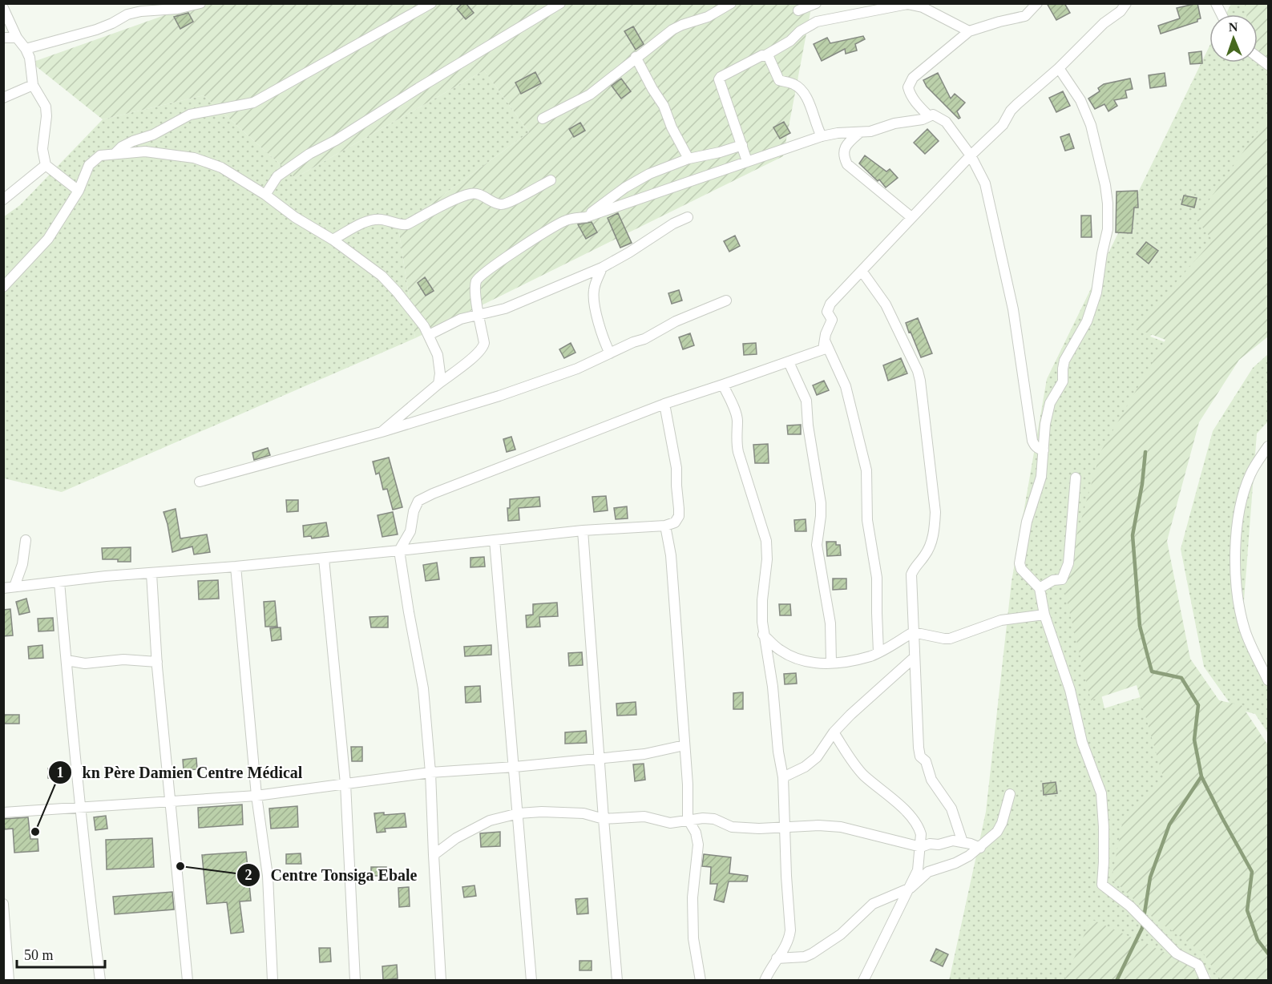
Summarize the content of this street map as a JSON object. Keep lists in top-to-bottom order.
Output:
{
  "places": ["kn Père Damien Centre Médical", "Centre Tonsiga Ebale"],
  "scale_bar": "50 m",
  "north": "top"
}
